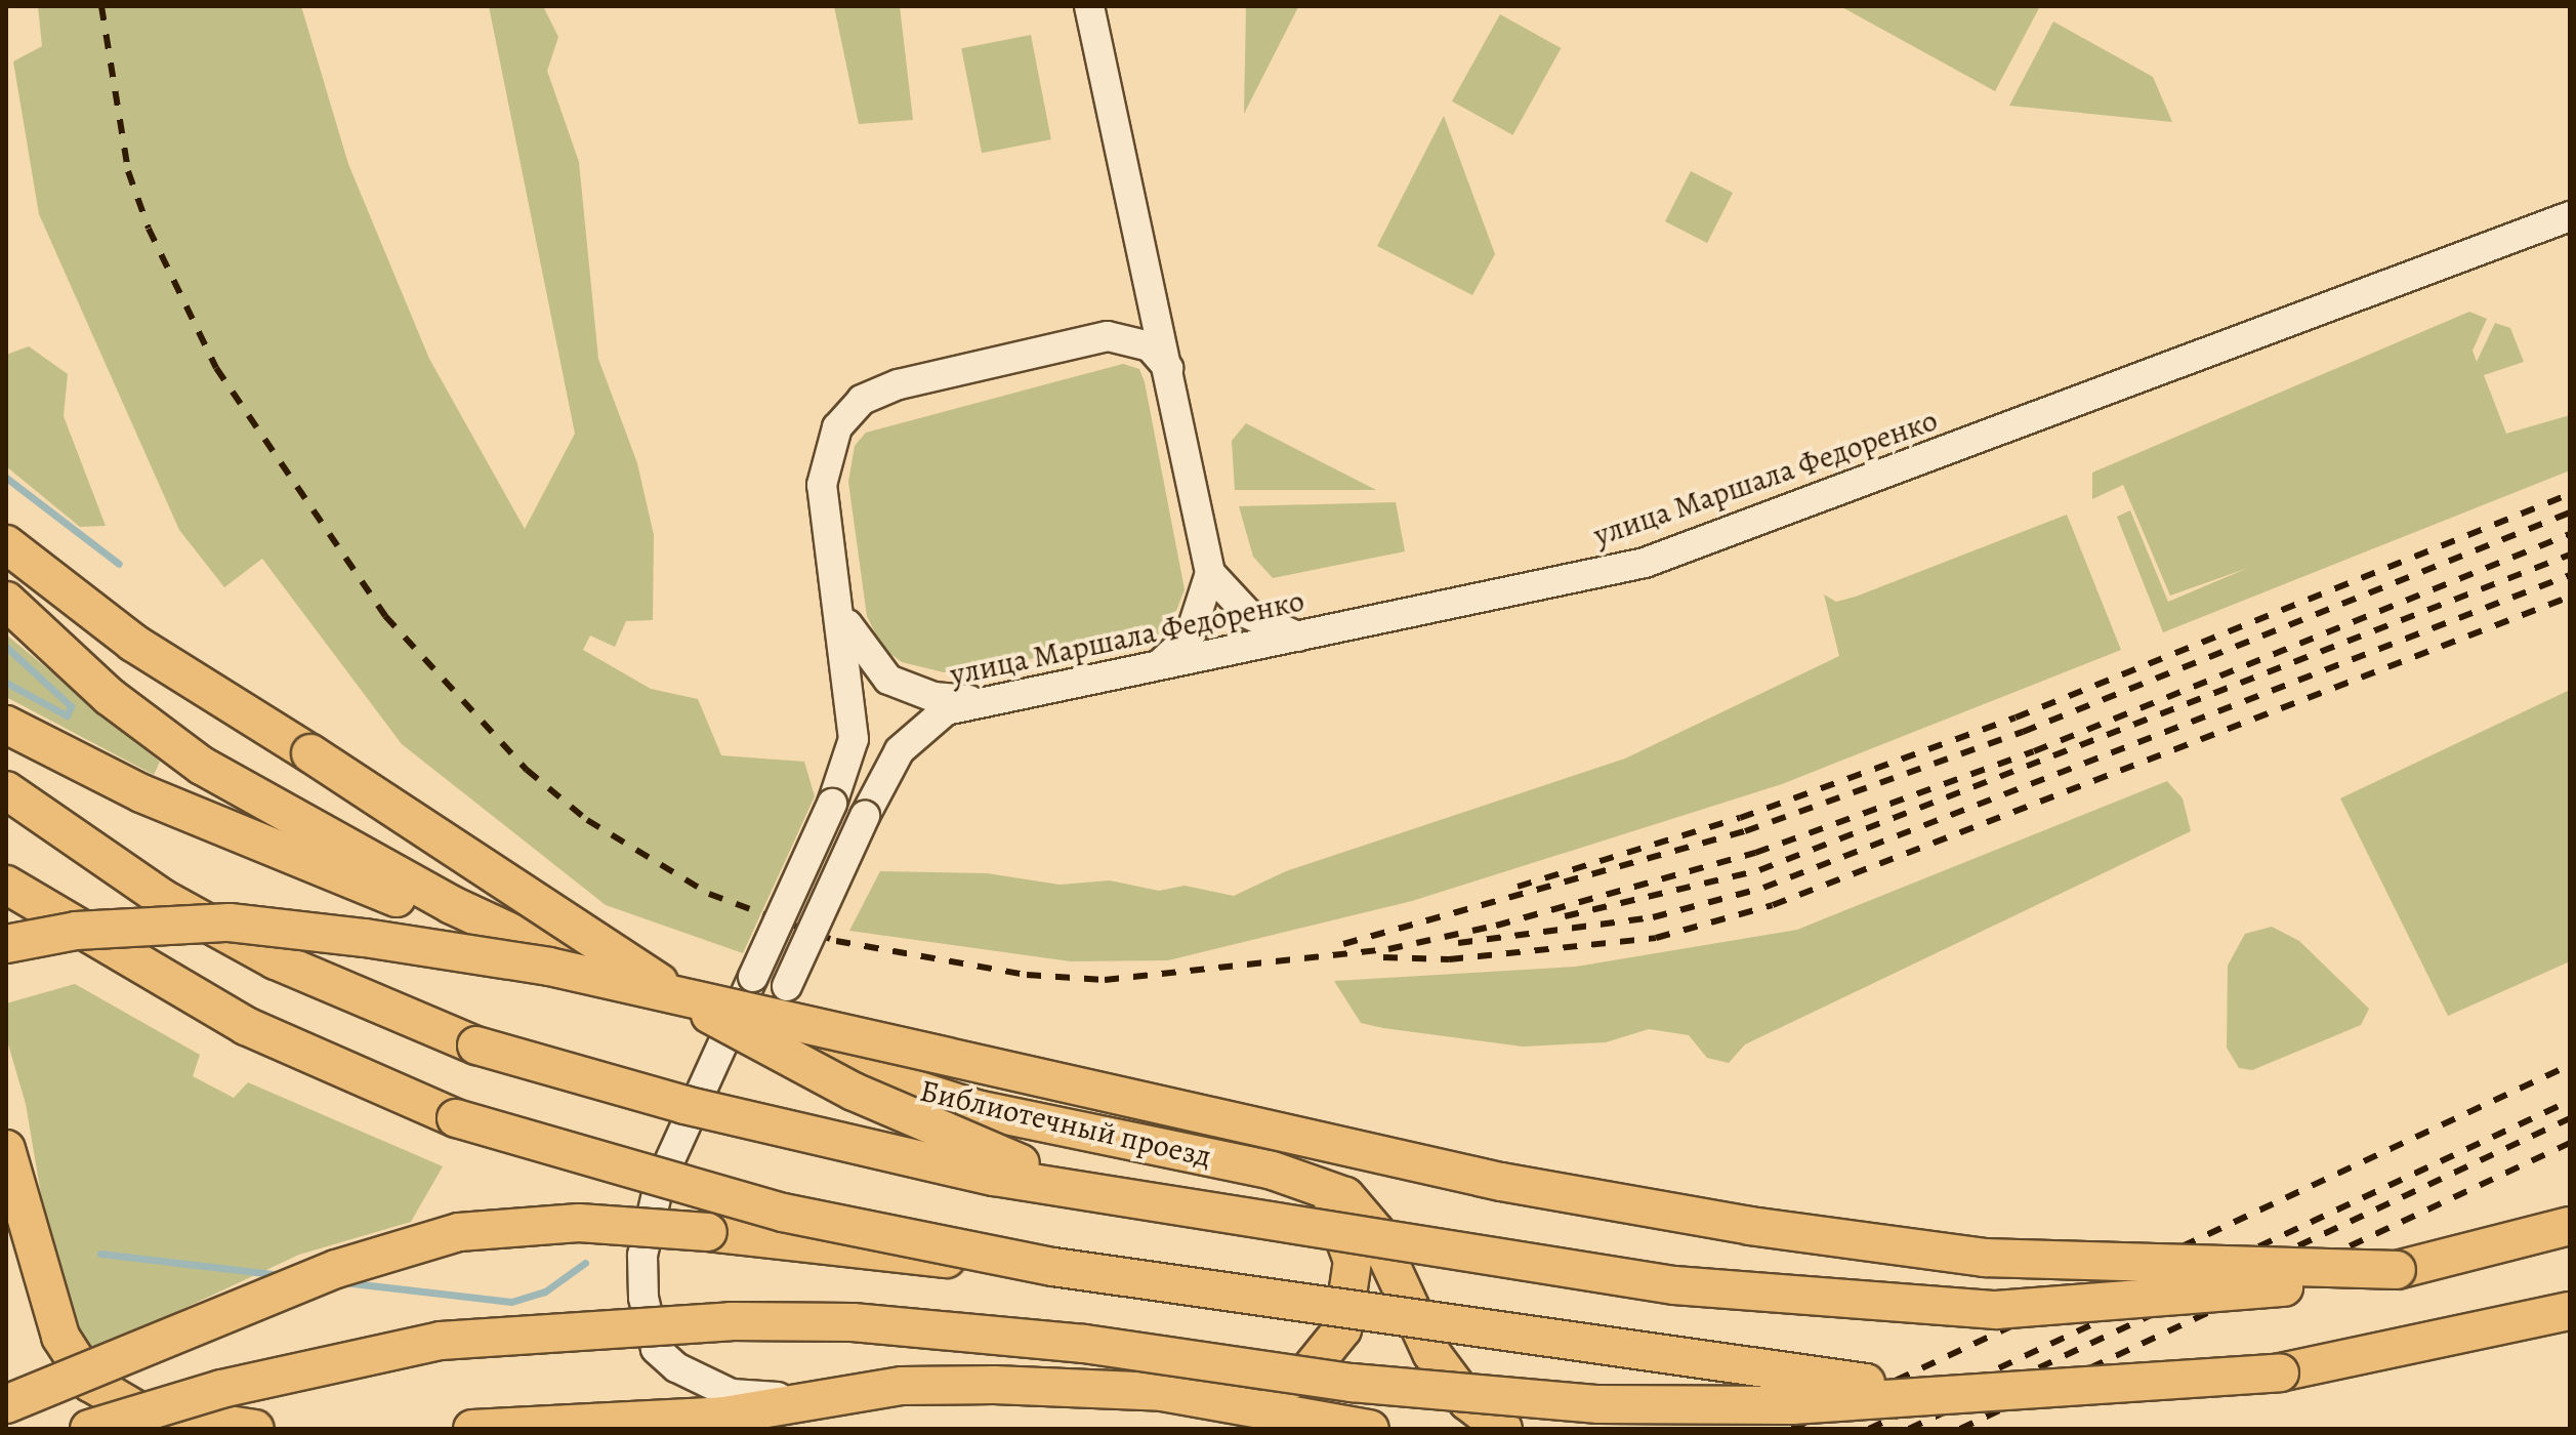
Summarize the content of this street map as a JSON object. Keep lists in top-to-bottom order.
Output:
{
  "streets": {
    "main road": ["Библиотечный проезд"],
    "street": ["улица Маршала Федоренко"]
  },
  "crossings": [
    ["улица Маршала Федоренко", "Библиотечный проезд"]
  ]
}
